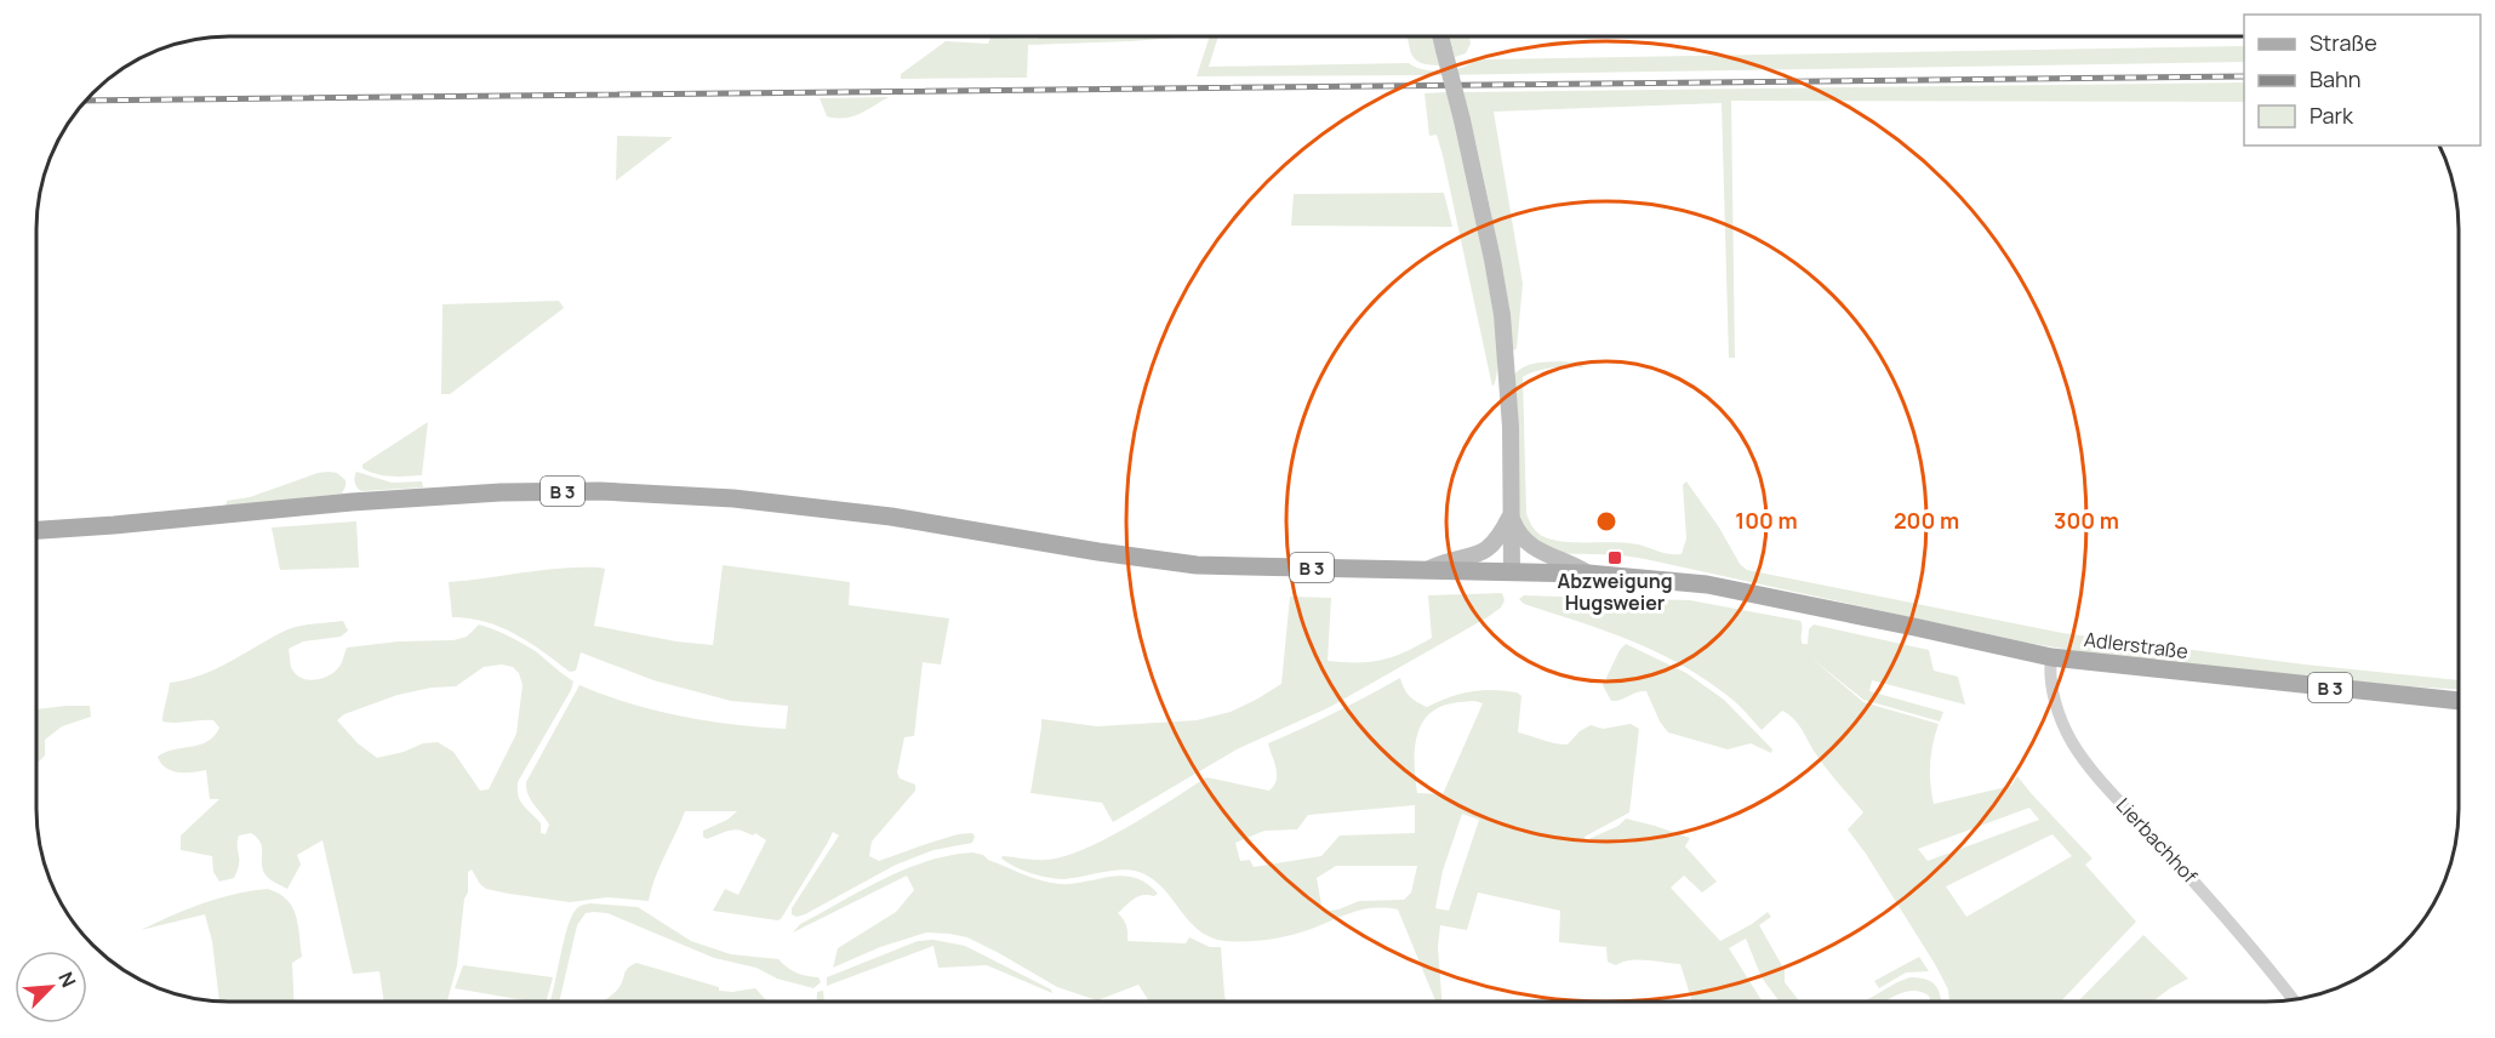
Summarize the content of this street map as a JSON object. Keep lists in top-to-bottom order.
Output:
{
  "streets": {
    "main road": ["B 3", "Adlerstraße"],
    "street": ["Lierbachhof"]
  },
  "crossings": [
    ["B 3", "Adlerstraße"],
    ["Adlerstraße", "Lierbachhof"]
  ],
  "places": {
    "transit": ["Abzweigung Hugsweier"]
  },
  "legend": ["Straße", "Bahn", "Park"],
  "north": "top right",
  "rings": ["100 m", "200 m", "300 m"]
}
